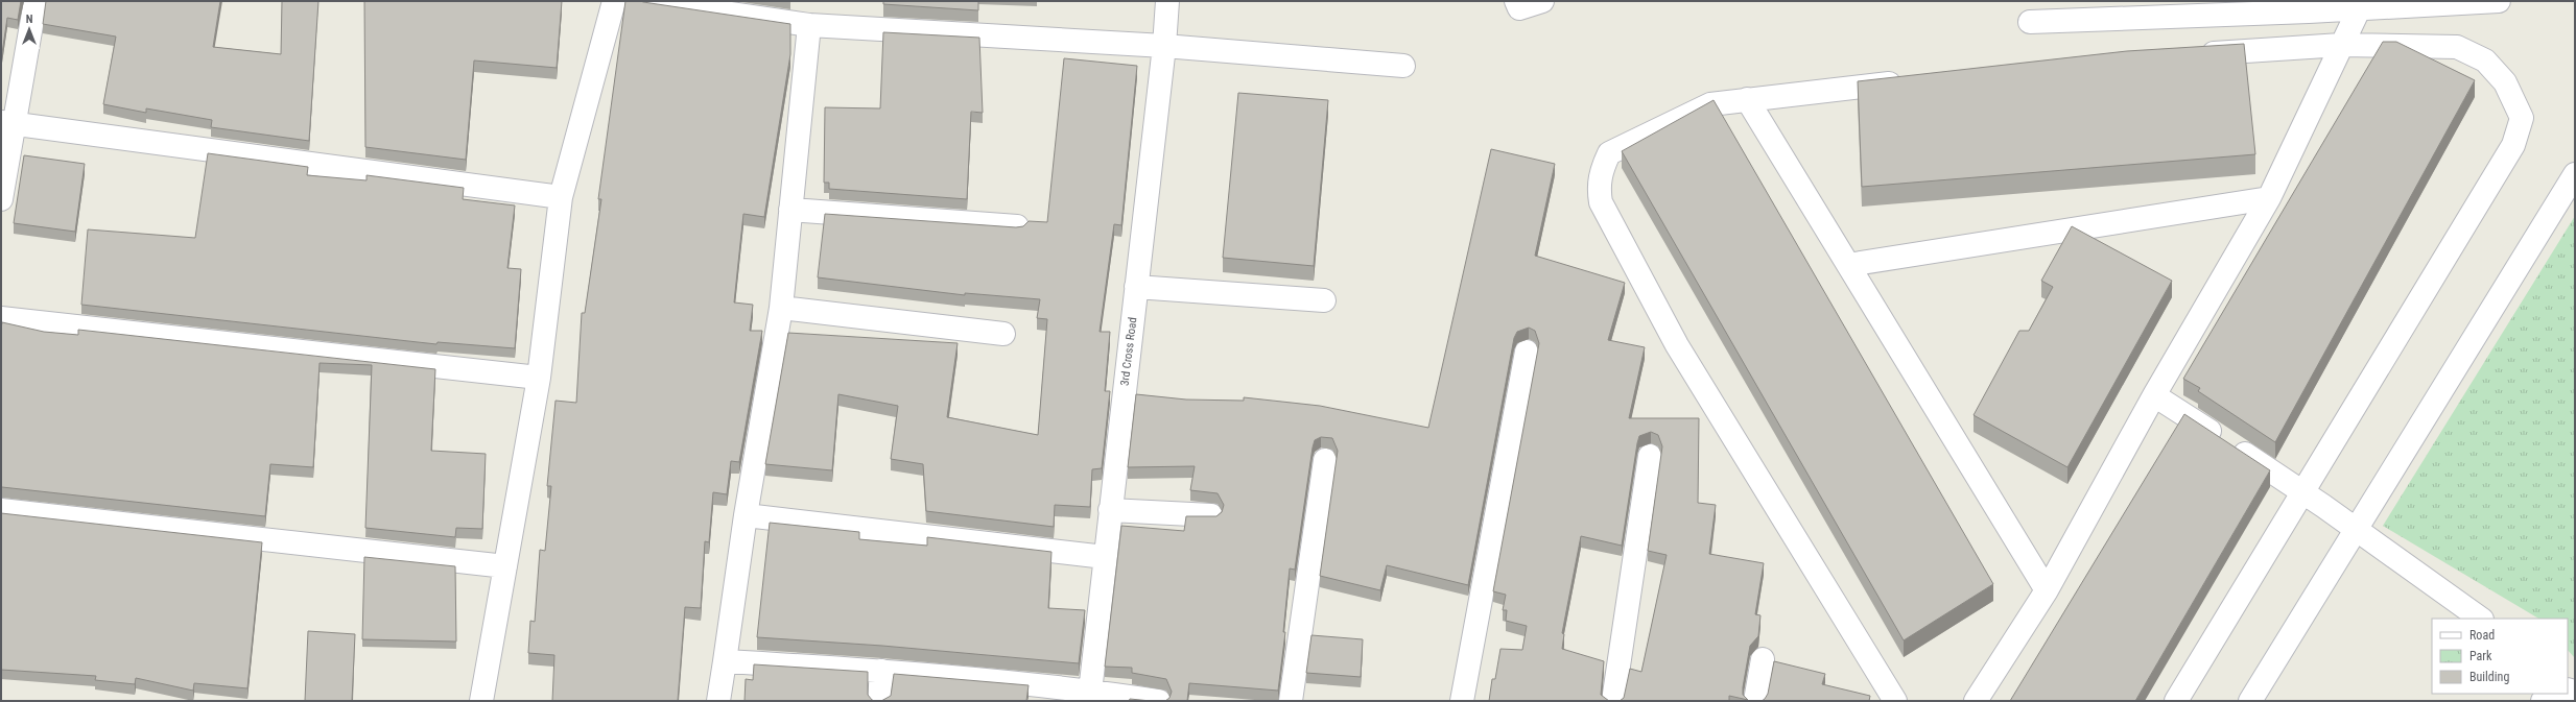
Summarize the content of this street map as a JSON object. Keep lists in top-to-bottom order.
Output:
{
  "streets": {
    "street": ["3rd Cross Road"]
  },
  "legend": ["Road", "Park", "Building"],
  "north": "top"
}
